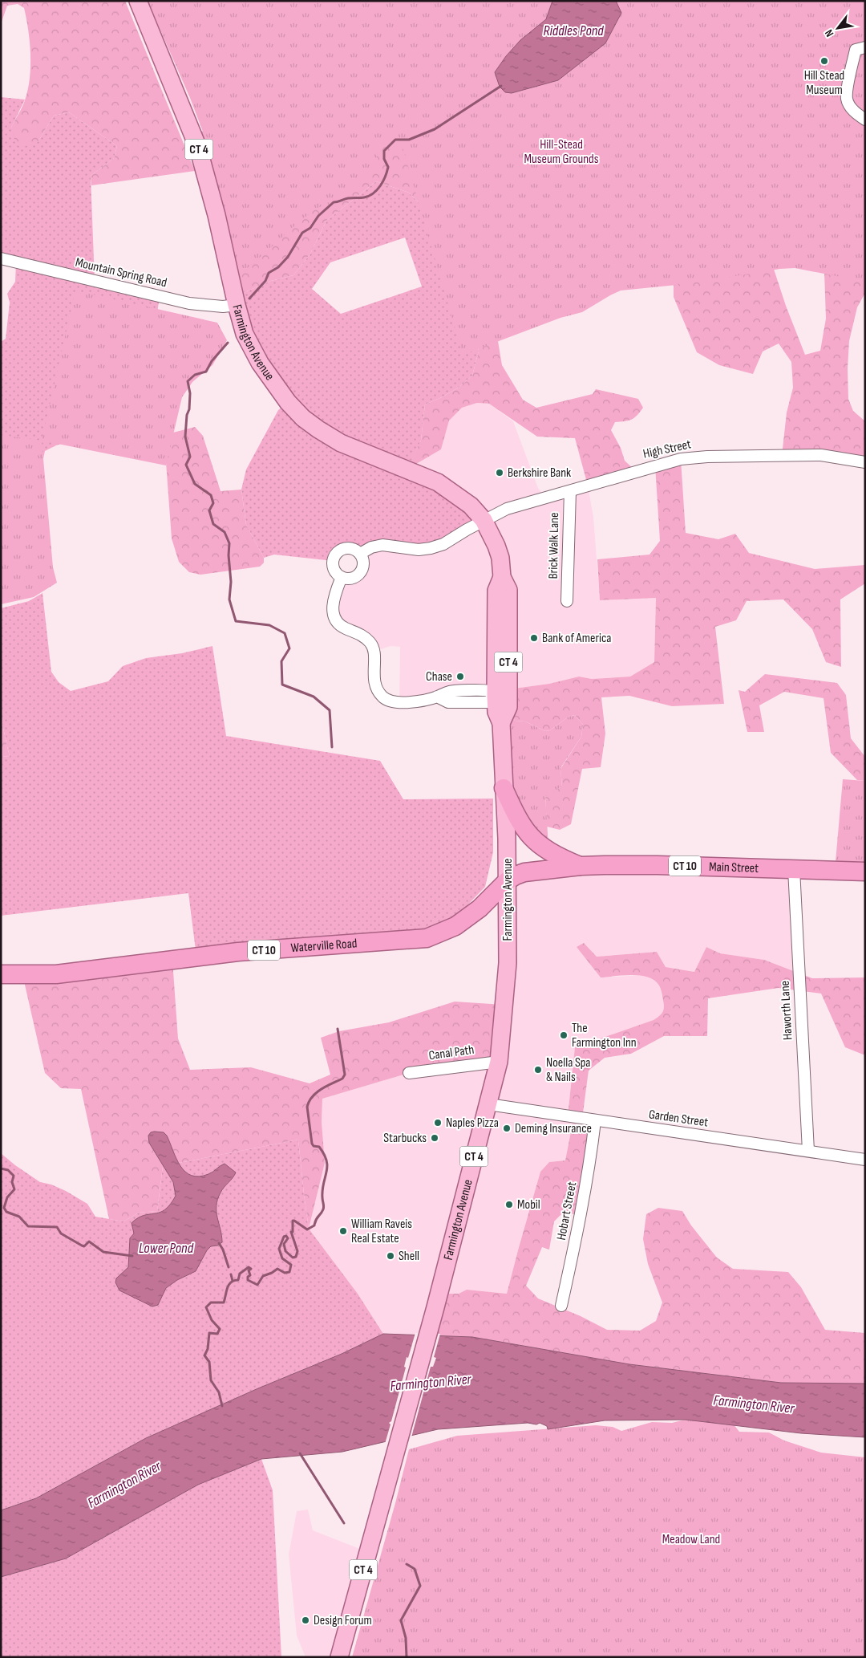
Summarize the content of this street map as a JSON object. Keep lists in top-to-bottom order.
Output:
{
  "streets": {
    "highway": ["CT 10", "Main Street", "Waterville Road"],
    "main road": ["CT 4", "Farmington Avenue"],
    "street": [
      "Mountain Spring Road",
      "High Street",
      "Brick Walk Lane",
      "Haworth Lane",
      "Canal Path",
      "Garden Street",
      "Hobart Street"
    ]
  },
  "crossings": [
    ["Mountain Spring Road", "Farmington Avenue"],
    ["Farmington Avenue", "High Street"],
    ["Farmington Avenue", "Main Street"],
    ["Farmington Avenue", "Waterville Road"],
    ["Farmington Avenue", "Canal Path"],
    ["Farmington Avenue", "Garden Street"],
    ["High Street", "Brick Walk Lane"],
    ["Main Street", "Waterville Road"],
    ["Main Street", "Haworth Lane"],
    ["Haworth Lane", "Garden Street"],
    ["Garden Street", "Hobart Street"]
  ],
  "water": ["Riddles Pond", "Lower Pond", "Farmington River"],
  "parks": ["Hill-Stead Museum Grounds", "Meadow Land"],
  "places": [
    "Hill Stead Museum",
    "Berkshire Bank",
    "Bank of America",
    "Chase",
    "The Farmington Inn",
    "Noella Spa & Nails",
    "Naples Pizza",
    "Deming Insurance",
    "Starbucks",
    "Mobil",
    "William Raveis Real Estate",
    "Shell",
    "Design Forum"
  ],
  "north": "bottom left"
}
